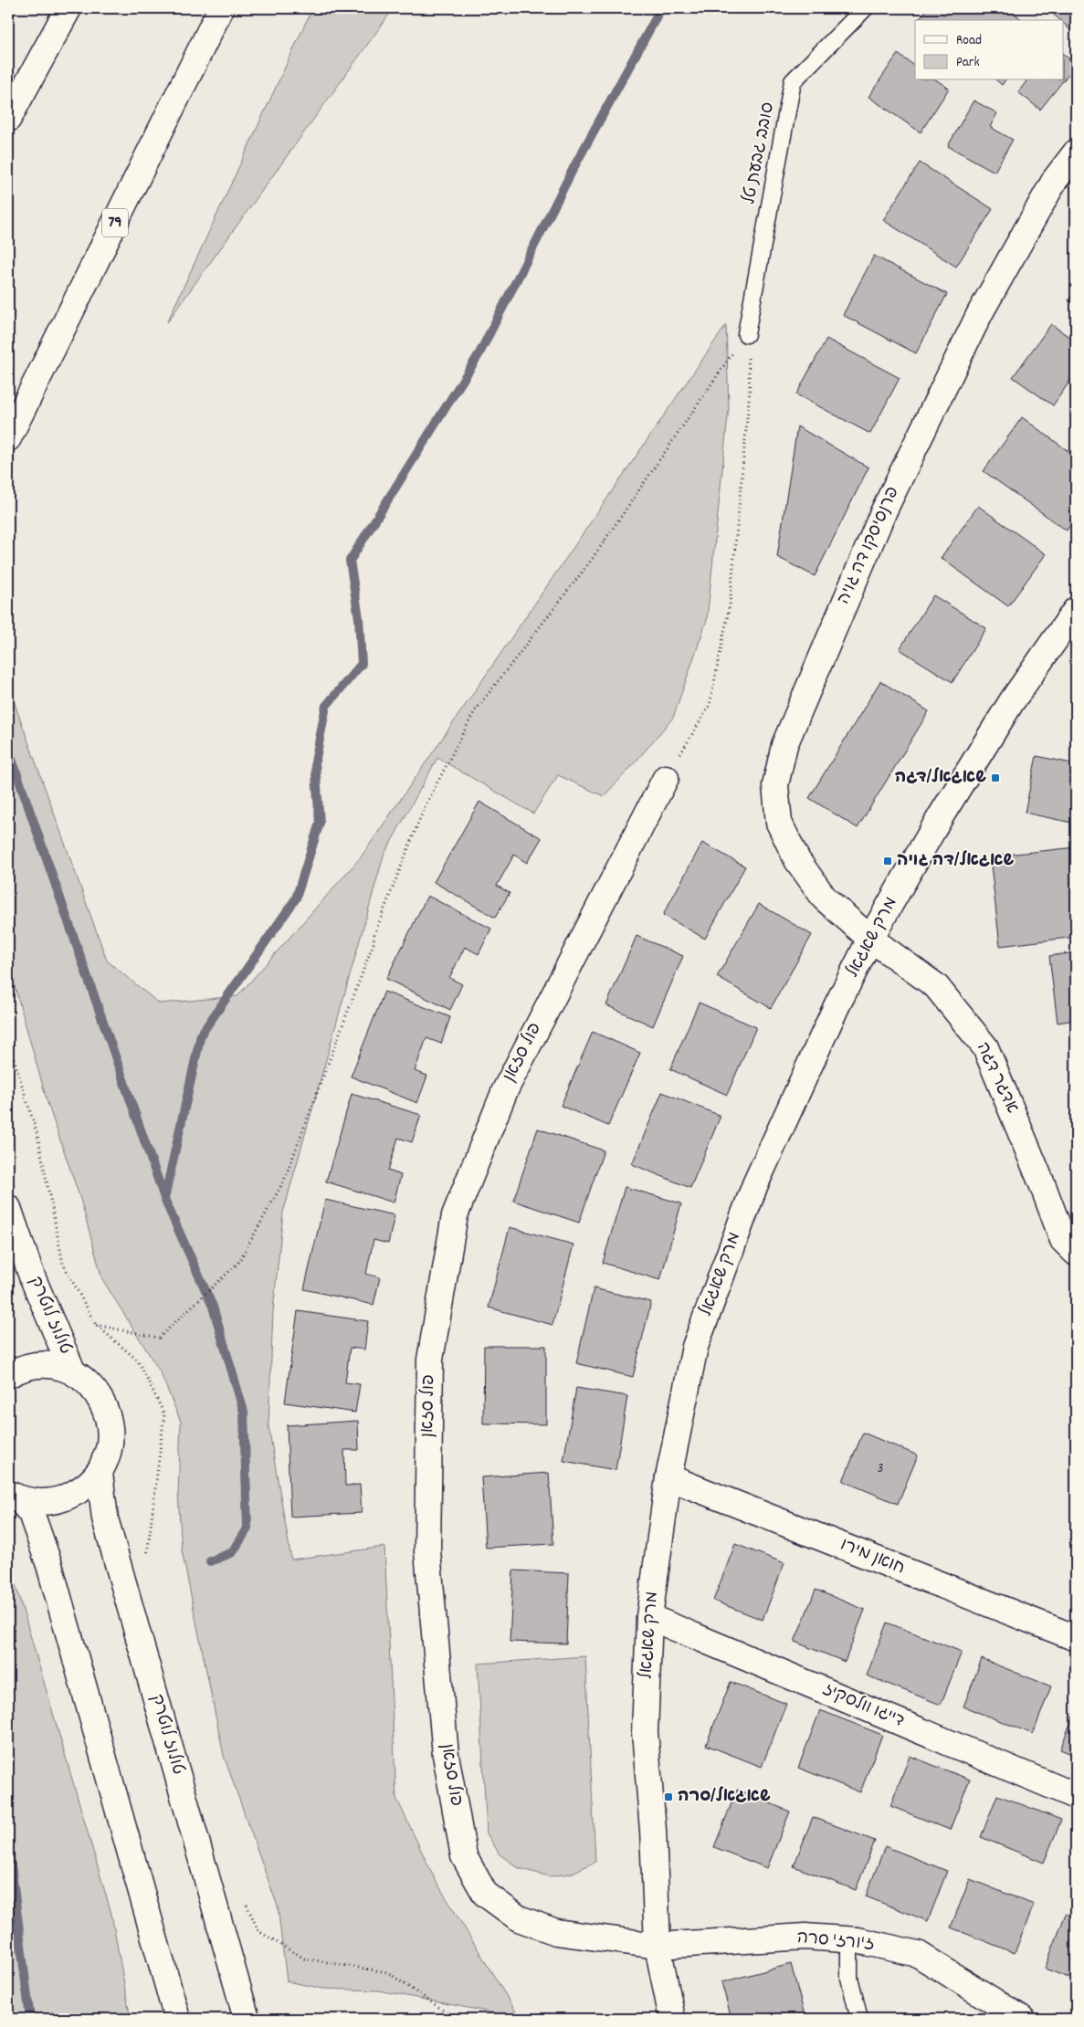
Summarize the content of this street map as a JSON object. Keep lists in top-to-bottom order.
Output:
{
  "streets": {
    "main road": [
      "79",
      "פרנסיסקו דה גויה",
      "מרק שאגאל",
      "פול סזאן",
      "אדגר דגה",
      "טולוז לוטרק",
      "חואן מירו",
      "דייגו וולסקיז",
      "ז'ורז' סרה"
    ],
    "lane": ["סובב גבעת טל"]
  },
  "crossings": [
    ["פרנסיסקו דה גויה", "מרק שאגאל"],
    ["פרנסיסקו דה גויה", "אדגר דגה"],
    ["מרק שאגאל", "פול סזאן"],
    ["מרק שאגאל", "אדגר דגה"],
    ["מרק שאגאל", "חואן מירו"],
    ["מרק שאגאל", "דייגו וולסקיז"],
    ["מרק שאגאל", "ז'ורז' סרה"],
    ["פול סזאן", "ז'ורז' סרה"]
  ],
  "places": {
    "transit": ["שאגאל/דגה", "שאגאל/דה גויה", "שאגאל/סרה"]
  },
  "house_numbers": ["3"],
  "legend": ["Road", "Park"]
}
